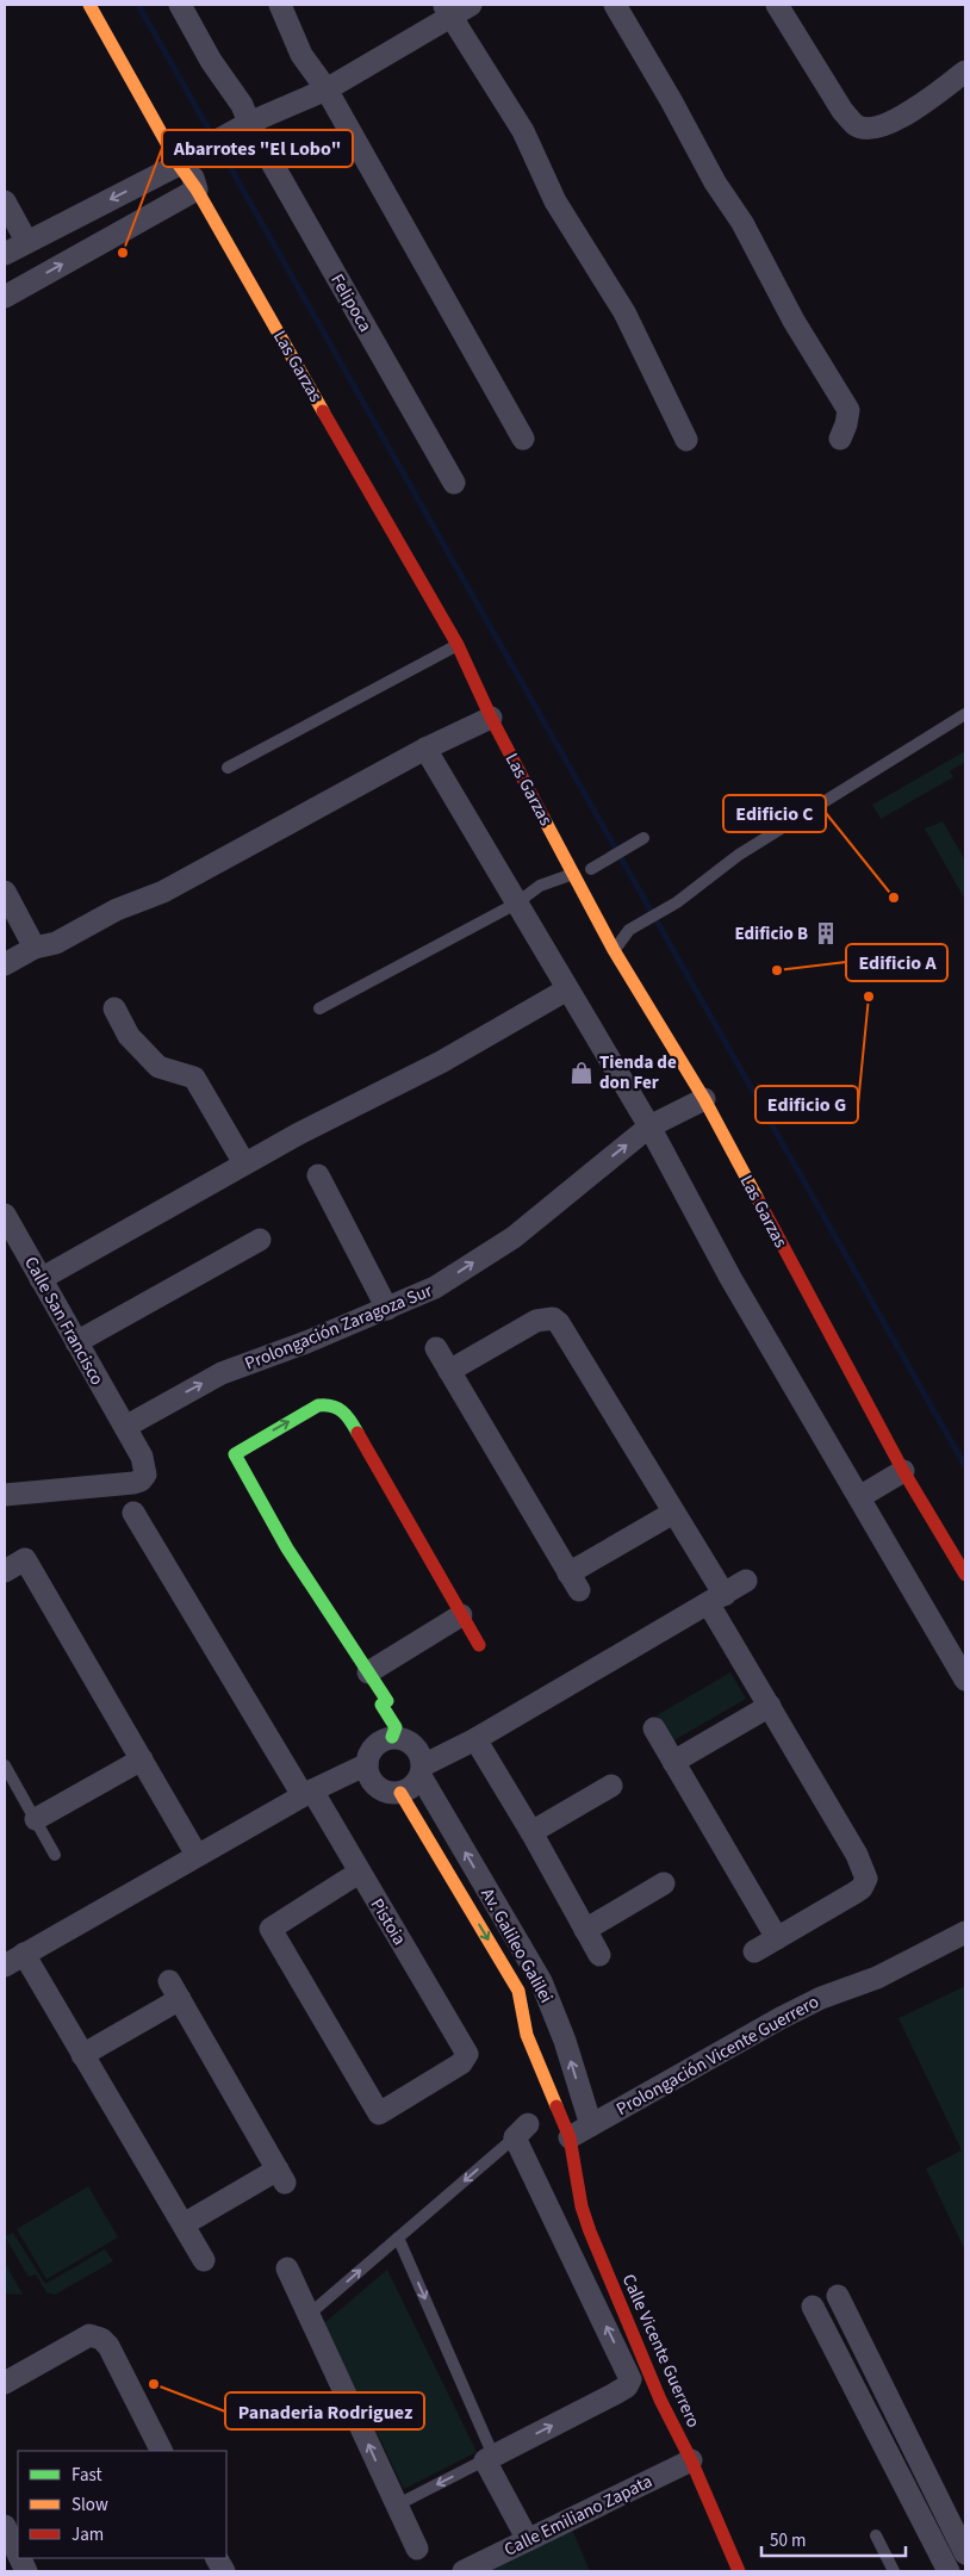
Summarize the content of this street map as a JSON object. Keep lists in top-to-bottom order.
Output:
{
  "streets": {
    "street": [
      "Felipoca",
      "Las Garzas",
      "Calle San Francisco",
      "Prolongación Zaragoza Sur",
      "Pistoia",
      "Av. Galileo Galilei",
      "Prolongación Vicente Guerrero",
      "Calle Vicente Guerrero",
      "Calle Emiliano Zapata"
    ]
  },
  "crossings": [
    ["Las Garzas", "Prolongación Zaragoza Sur"],
    ["Calle San Francisco", "Prolongación Zaragoza Sur"],
    ["Av. Galileo Galilei", "Prolongación Vicente Guerrero"],
    ["Av. Galileo Galilei", "Calle Vicente Guerrero"],
    ["Prolongación Vicente Guerrero", "Calle Vicente Guerrero"],
    ["Calle Vicente Guerrero", "Calle Emiliano Zapata"]
  ],
  "places": {
    "other": [
      "Abarrotes \"El Lobo\"",
      "Edificio C",
      "Edificio A",
      "Edificio G",
      "Panaderia Rodriguez"
    ],
    "building": ["Edificio B"],
    "shop": ["Tienda de don Fer"]
  },
  "legend": ["Fast", "Slow", "Jam"],
  "scale_bar": "50 m"
}
